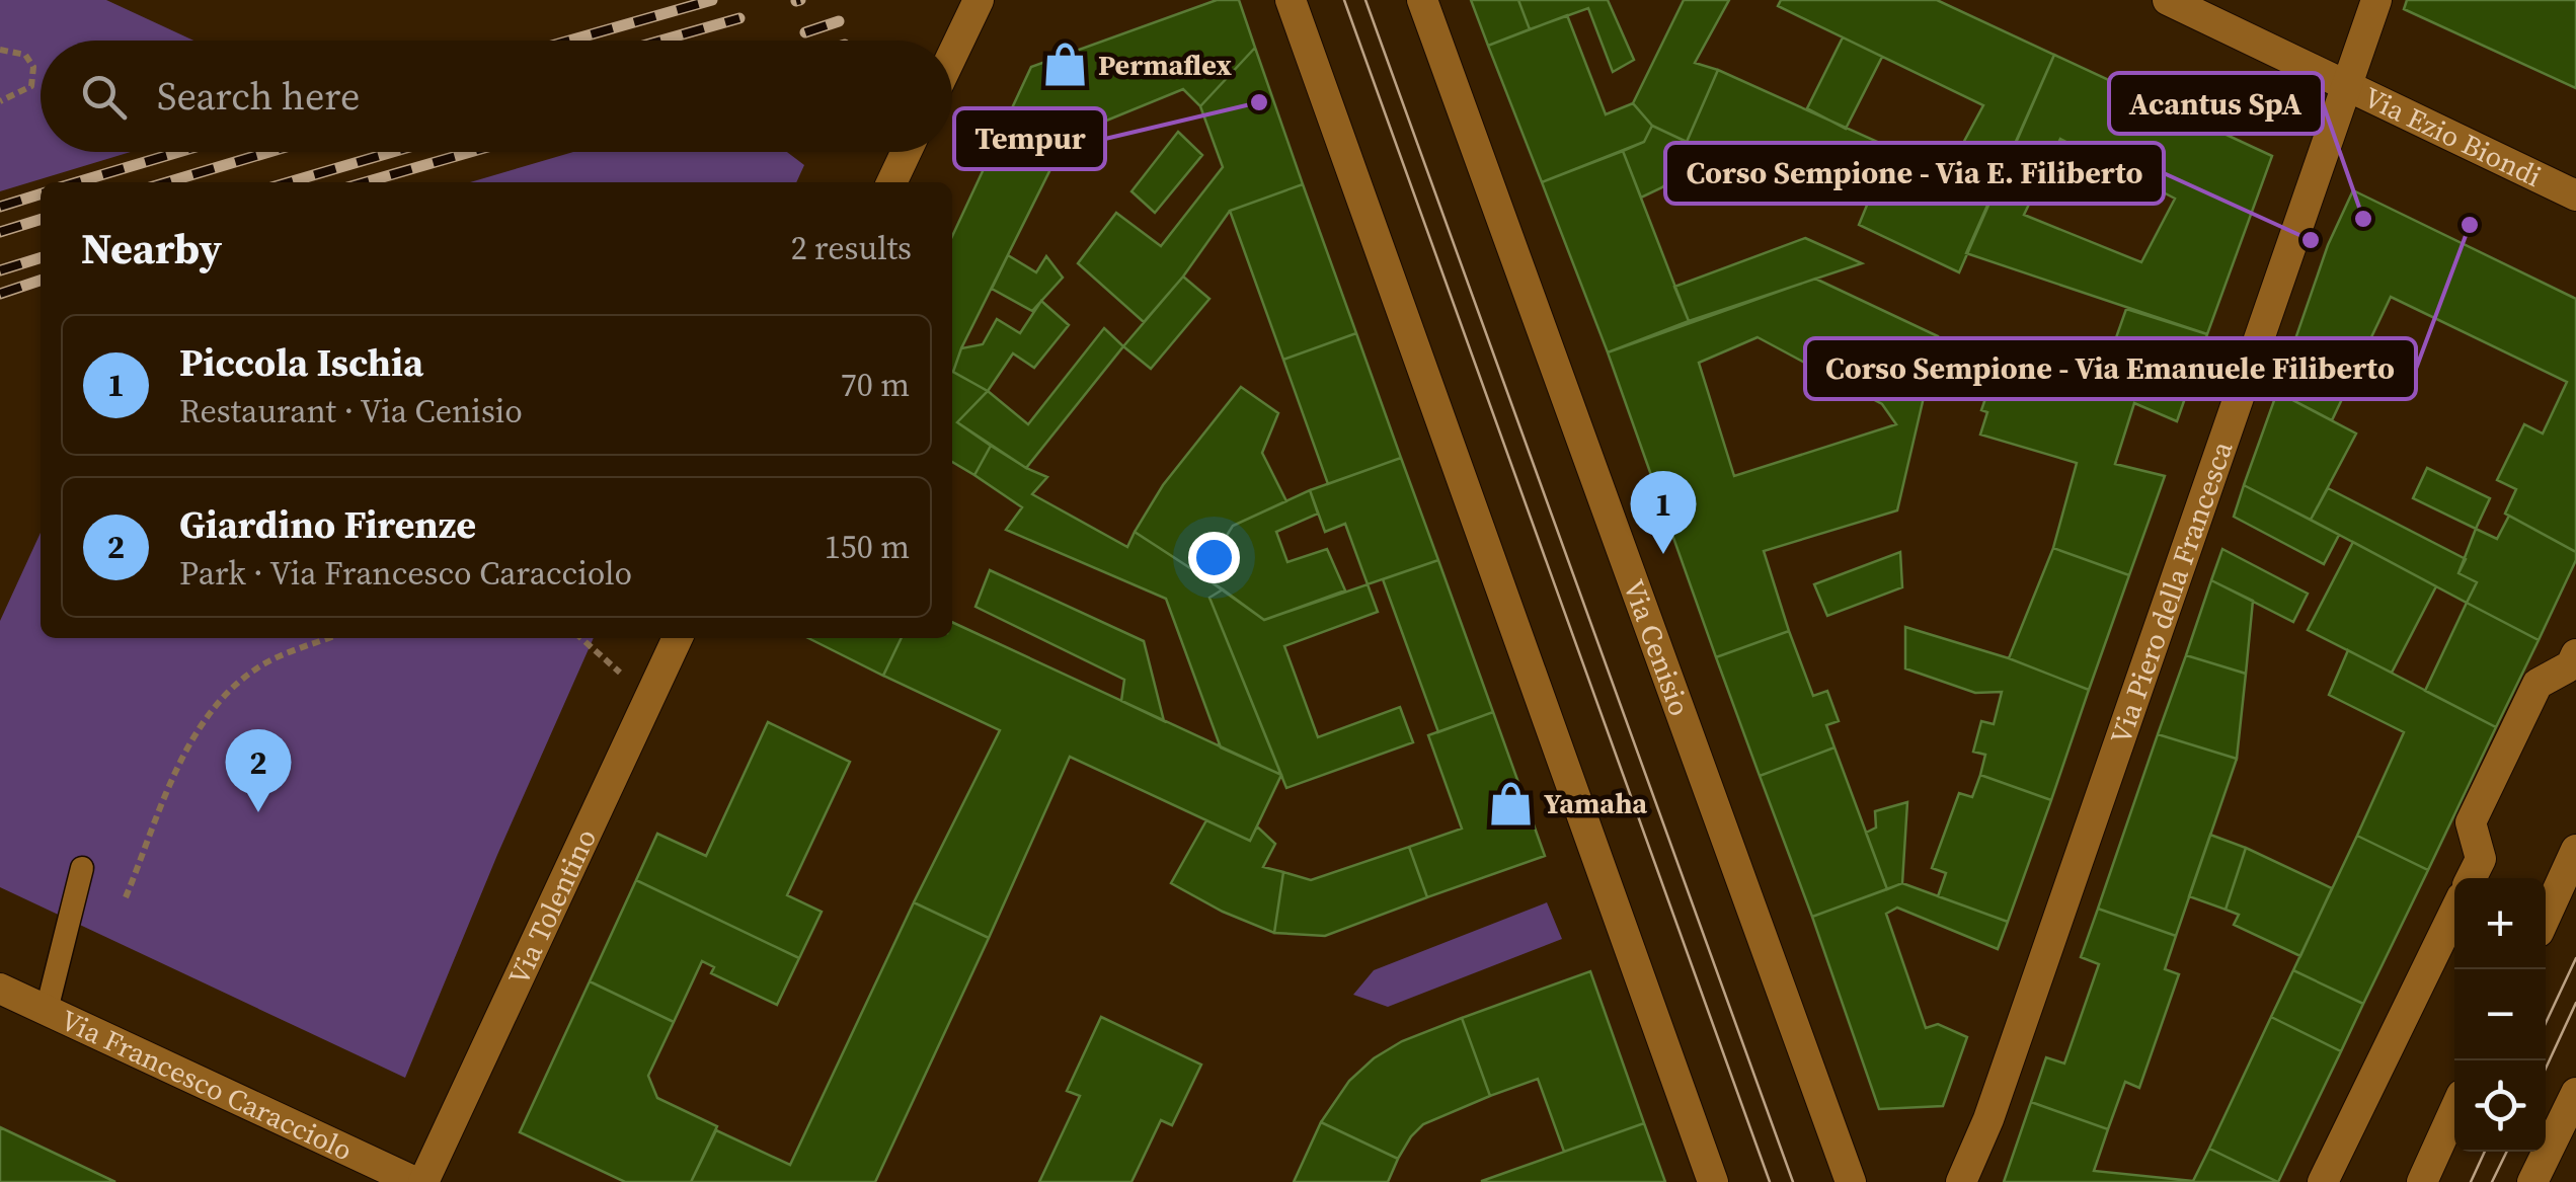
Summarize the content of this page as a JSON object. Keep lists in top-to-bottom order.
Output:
{
  "streets": {
    "street": [
      "Via Ezio Biondi",
      "Via Piero della Francesca",
      "Via Cenisio",
      "Via Tolentino",
      "Via Francesco Caracciolo"
    ]
  },
  "crossings": [
    ["Via Ezio Biondi", "Via Piero della Francesca"],
    ["Via Tolentino", "Via Francesco Caracciolo"]
  ],
  "places": {
    "shop": ["Permaflex", "Yamaha"],
    "other": [
      "Tempur",
      "Acantus SpA",
      "Corso Sempione - Via Emanuele Filiberto",
      "Corso Sempione - Via E. Filiberto"
    ]
  },
  "page": {
    "search": "Search here",
    "heading": ["Nearby", "2 results"],
    "list": [
      {
        "mark": "1",
        "name": "Piccola Ischia",
        "note": "Restaurant · Via Cenisio",
        "value": "70 m"
      },
      {
        "mark": "2",
        "name": "Giardino Firenze",
        "note": "Park · Via Francesco Caracciolo",
        "value": "150 m"
      }
    ],
    "pins": ["1", "2"],
    "map_buttons": ["+", "−"]
  }
}
